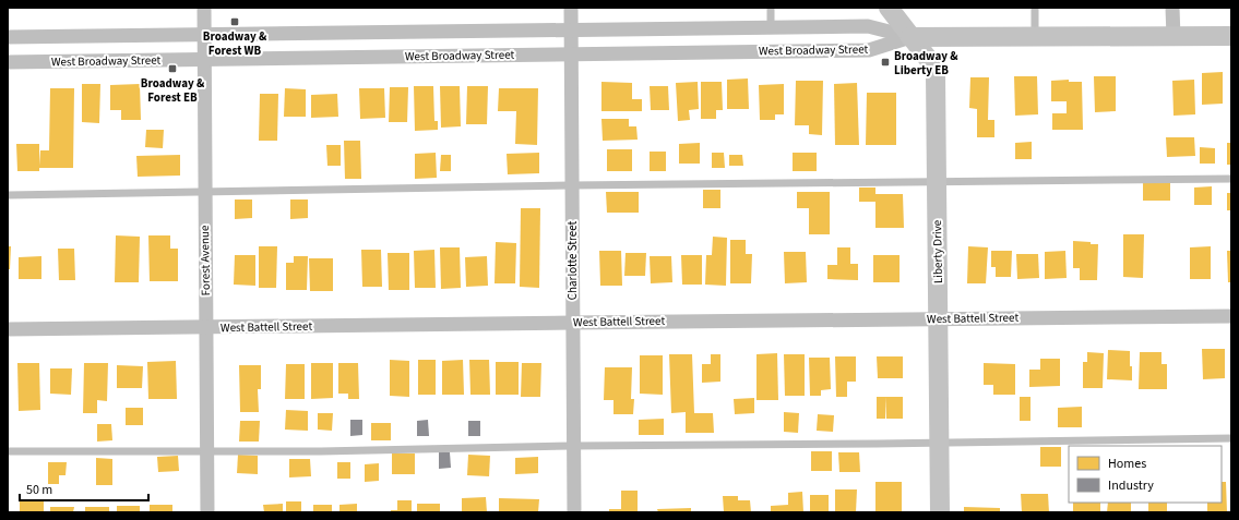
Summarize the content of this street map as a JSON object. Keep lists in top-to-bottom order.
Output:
{
  "streets": {
    "street": [
      "West Broadway Street",
      "Liberty Drive",
      "Forest Avenue",
      "Charlotte Street",
      "West Battell Street"
    ]
  },
  "crossings": [
    ["West Broadway Street", "Liberty Drive"],
    ["West Broadway Street", "Forest Avenue"],
    ["West Broadway Street", "Charlotte Street"],
    ["Liberty Drive", "West Battell Street"],
    ["Forest Avenue", "West Battell Street"],
    ["Charlotte Street", "West Battell Street"]
  ],
  "places": {
    "transit": ["Broadway & Forest WB", "Broadway & Liberty EB", "Broadway & Forest EB"]
  },
  "legend": ["Homes", "Industry"],
  "scale_bar": "50 m"
}
